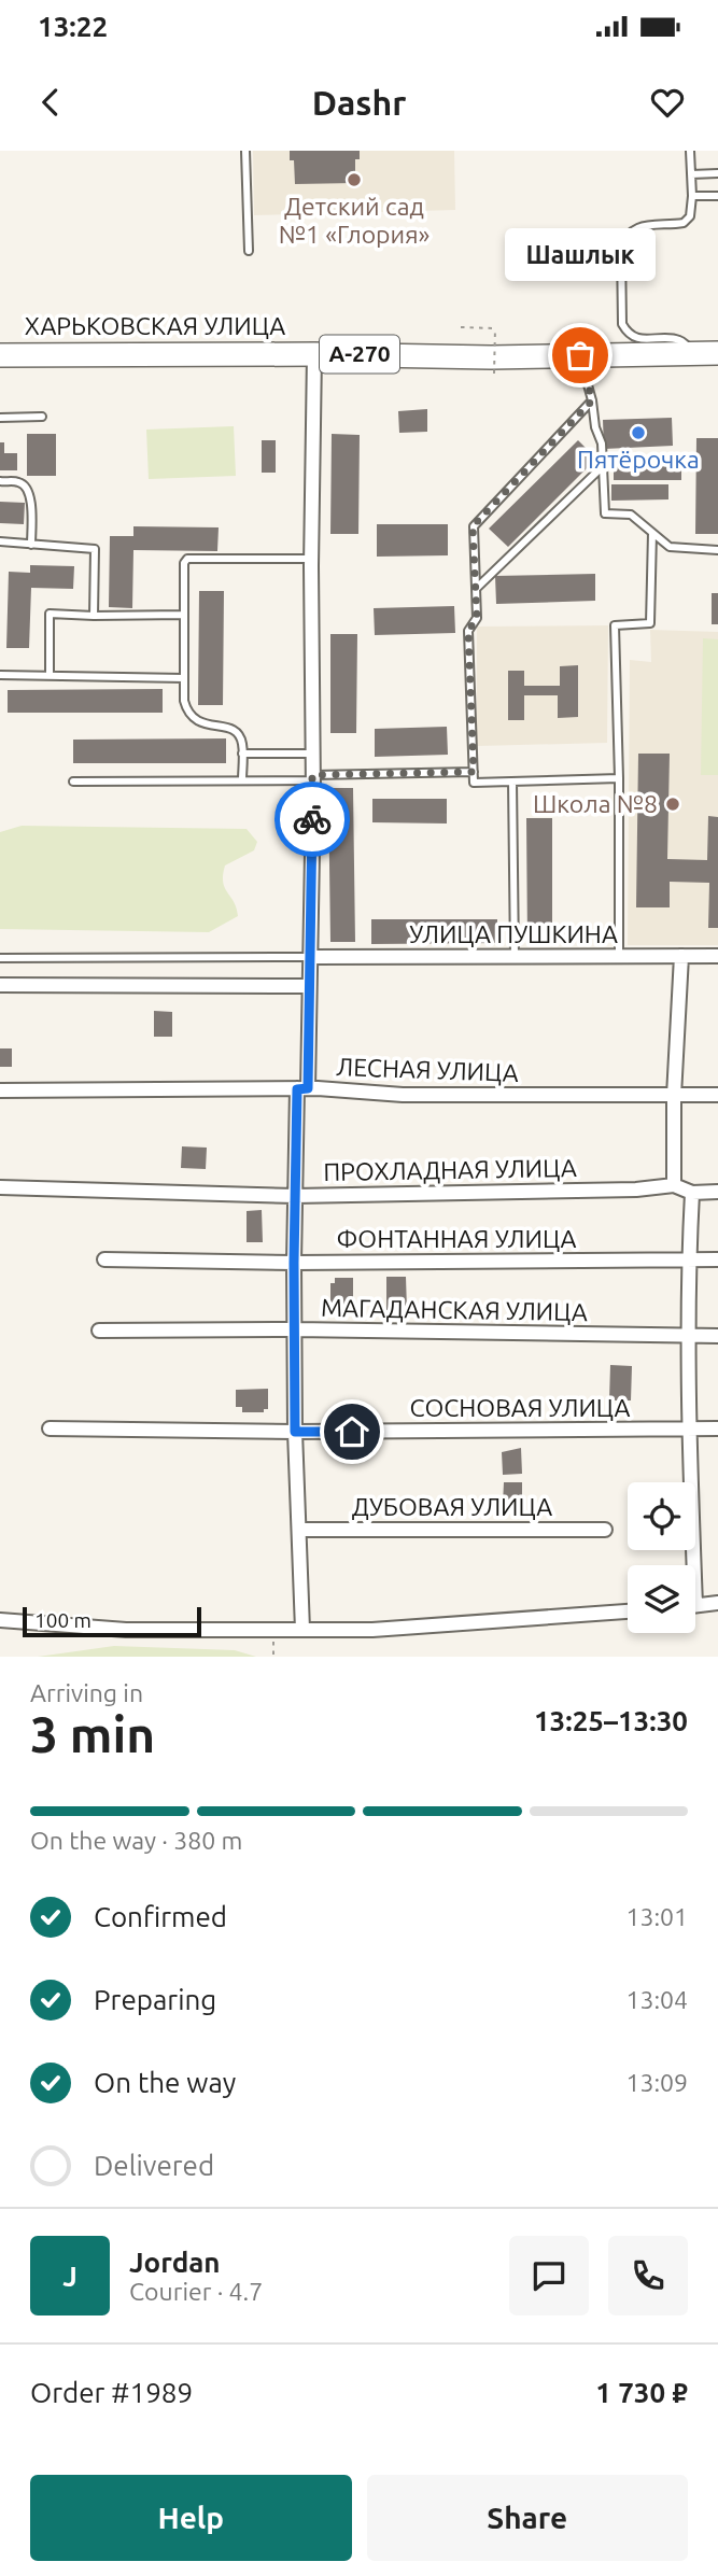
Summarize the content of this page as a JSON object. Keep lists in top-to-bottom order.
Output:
{
  "streets": {
    "highway": ["ХАРЬКОВСКАЯ УЛИЦА", "А-270"],
    "street": [
      "УЛИЦА ПУШКИНА",
      "ЛЕСНАЯ УЛИЦА",
      "ПРОХЛАДНАЯ УЛИЦА",
      "ФОНТАННАЯ УЛИЦА",
      "МАГАДАНСКАЯ УЛИЦА",
      "СОСНОВАЯ УЛИЦА",
      "ДУБОВАЯ УЛИЦА"
    ]
  },
  "places": [
    "Детский сад №1 «Глория»",
    "Шашлык",
    "Пятёрочка",
    "Школа №8"
  ],
  "scale_bar": "100 m",
  "page": {
    "status": "13:22",
    "header": "Dashr",
    "bubble": "Шашлык",
    "scale": "100 m",
    "heading": ["3 min", "Arriving in", "13:25–13:30"],
    "panel": [
      "Jordan",
      "Courier · 4.7",
      "Order #1989",
      "1 730 ₽"
    ],
    "bar": "On the way · 380 m",
    "list": [
      ["Confirmed", "13:01"],
      ["Preparing", "13:04"],
      ["On the way", "13:09"],
      "Delivered"
    ],
    "round": "J",
    "buttons": ["Help", "Share"]
  }
}
